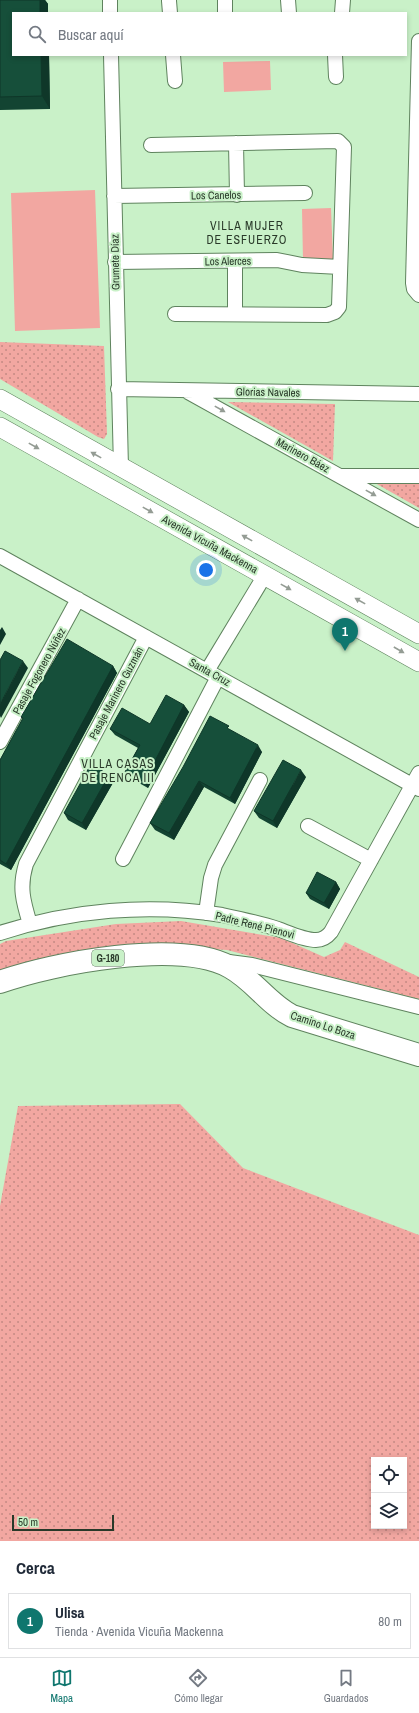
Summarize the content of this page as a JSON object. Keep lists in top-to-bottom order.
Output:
{
  "streets": {
    "main road": ["G-180", "Camino Lo Boza"],
    "street": [
      "Los Canelos",
      "Los Alerces",
      "Grumete Díaz",
      "Glorias Navales",
      "Marinero Báez",
      "Avenida Vicuña Mackenna",
      "Pasaje Fogonero Núñez",
      "Santa Cruz",
      "Pasaje Marinero Guzmán",
      "Padre René Pienovi"
    ]
  },
  "crossings": [
    ["Los Canelos", "Grumete Díaz"],
    ["Los Alerces", "Grumete Díaz"],
    ["Grumete Díaz", "Glorias Navales"],
    ["Grumete Díaz", "Avenida Vicuña Mackenna"],
    ["Glorias Navales", "Marinero Báez"],
    ["Pasaje Fogonero Núñez", "Santa Cruz"],
    ["Santa Cruz", "Pasaje Marinero Guzmán"],
    ["Santa Cruz", "Padre René Pienovi"],
    ["Pasaje Marinero Guzmán", "Padre René Pienovi"]
  ],
  "one_way": ["Marinero Báez"],
  "districts": ["VILLA MUJER DE ESFUERZO", "VILLA CASAS DE RENCA III"],
  "scale_bar": "50 m",
  "page": {
    "search": "Buscar aquí",
    "pins": "1",
    "scale": "50 m",
    "heading": "Cerca",
    "list": [
      {
        "mark": "1",
        "name": "Ulisa",
        "note": "Tienda · Avenida Vicuña Mackenna",
        "value": "80 m"
      }
    ],
    "nav": ["Mapa", "Cómo llegar", "Guardados"]
  }
}
